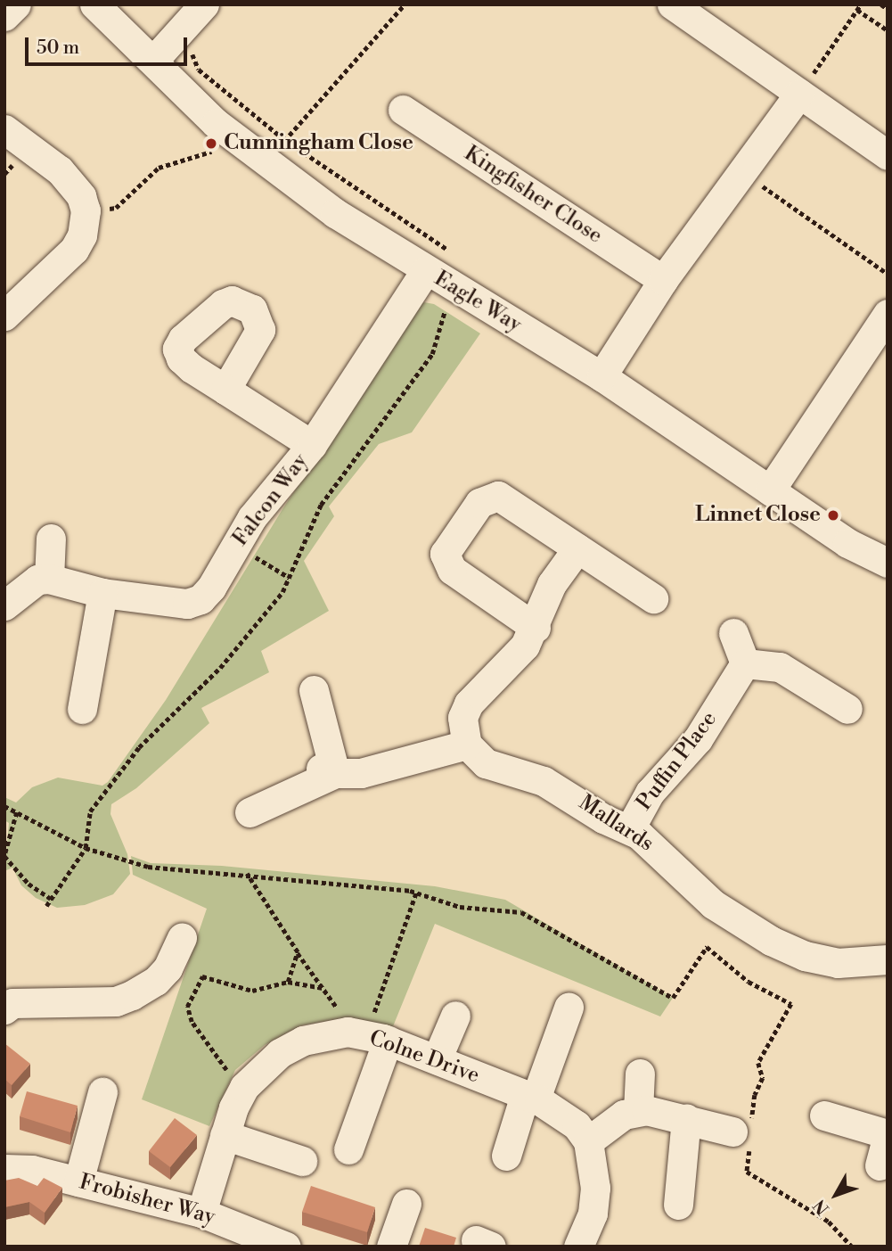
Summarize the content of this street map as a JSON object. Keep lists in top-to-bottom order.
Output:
{
  "streets": {
    "street": [
      "Kingfisher Close",
      "Eagle Way",
      "Falcon Way",
      "Puffin Place",
      "Mallards",
      "Colne Drive",
      "Frobisher Way"
    ]
  },
  "crossings": [
    ["Eagle Way", "Falcon Way"],
    ["Puffin Place", "Mallards"],
    ["Colne Drive", "Frobisher Way"]
  ],
  "places": ["Cunningham Close", "Linnet Close"],
  "scale_bar": "50 m",
  "north": "bottom left"
}
